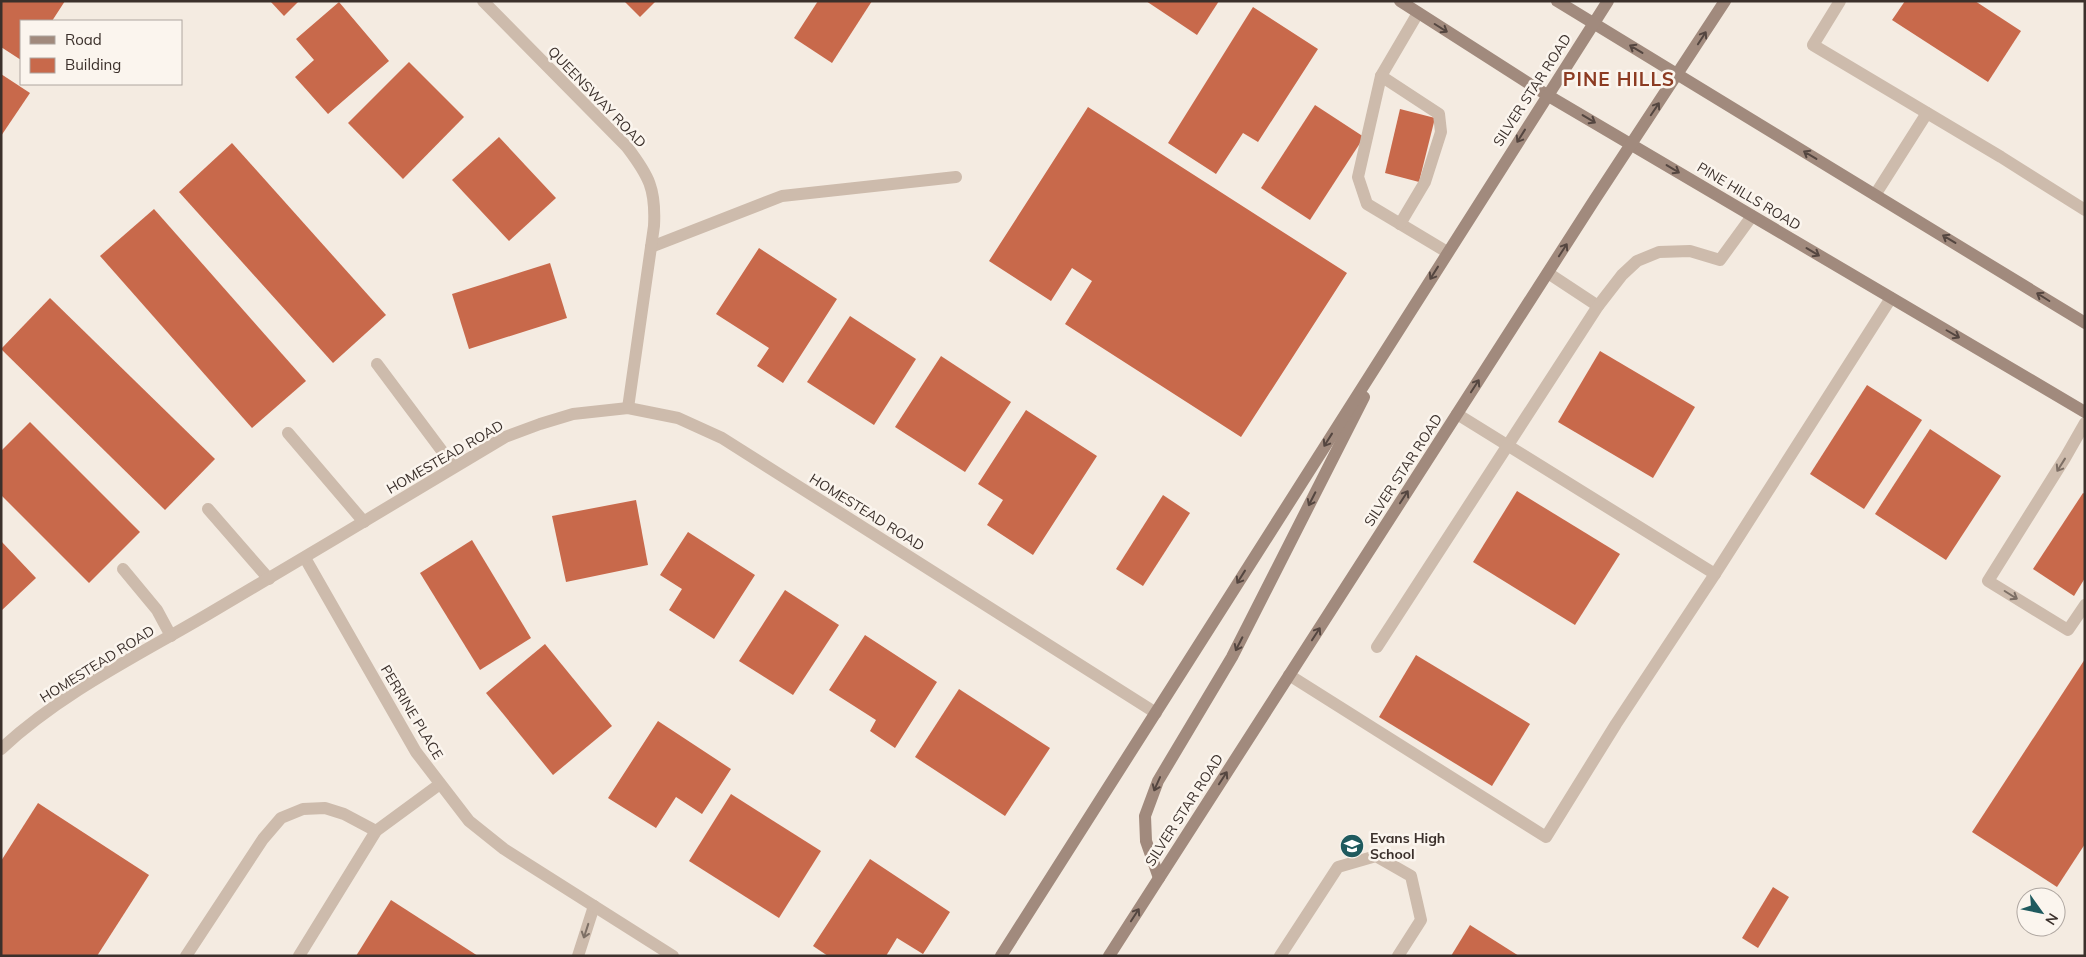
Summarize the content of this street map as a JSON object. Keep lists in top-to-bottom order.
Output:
{
  "streets": {
    "main road": ["SILVER STAR ROAD", "PINE HILLS ROAD"],
    "street": ["QUEENSWAY ROAD", "HOMESTEAD ROAD", "PERRINE PLACE"]
  },
  "crossings": [
    ["SILVER STAR ROAD", "PINE HILLS ROAD"],
    ["SILVER STAR ROAD", "HOMESTEAD ROAD"],
    ["QUEENSWAY ROAD", "HOMESTEAD ROAD"],
    ["HOMESTEAD ROAD", "PERRINE PLACE"]
  ],
  "districts": ["PINE HILLS"],
  "places": {
    "school or university": ["Evans High School"]
  },
  "legend": ["Road", "Building"],
  "north": "bottom right"
}
